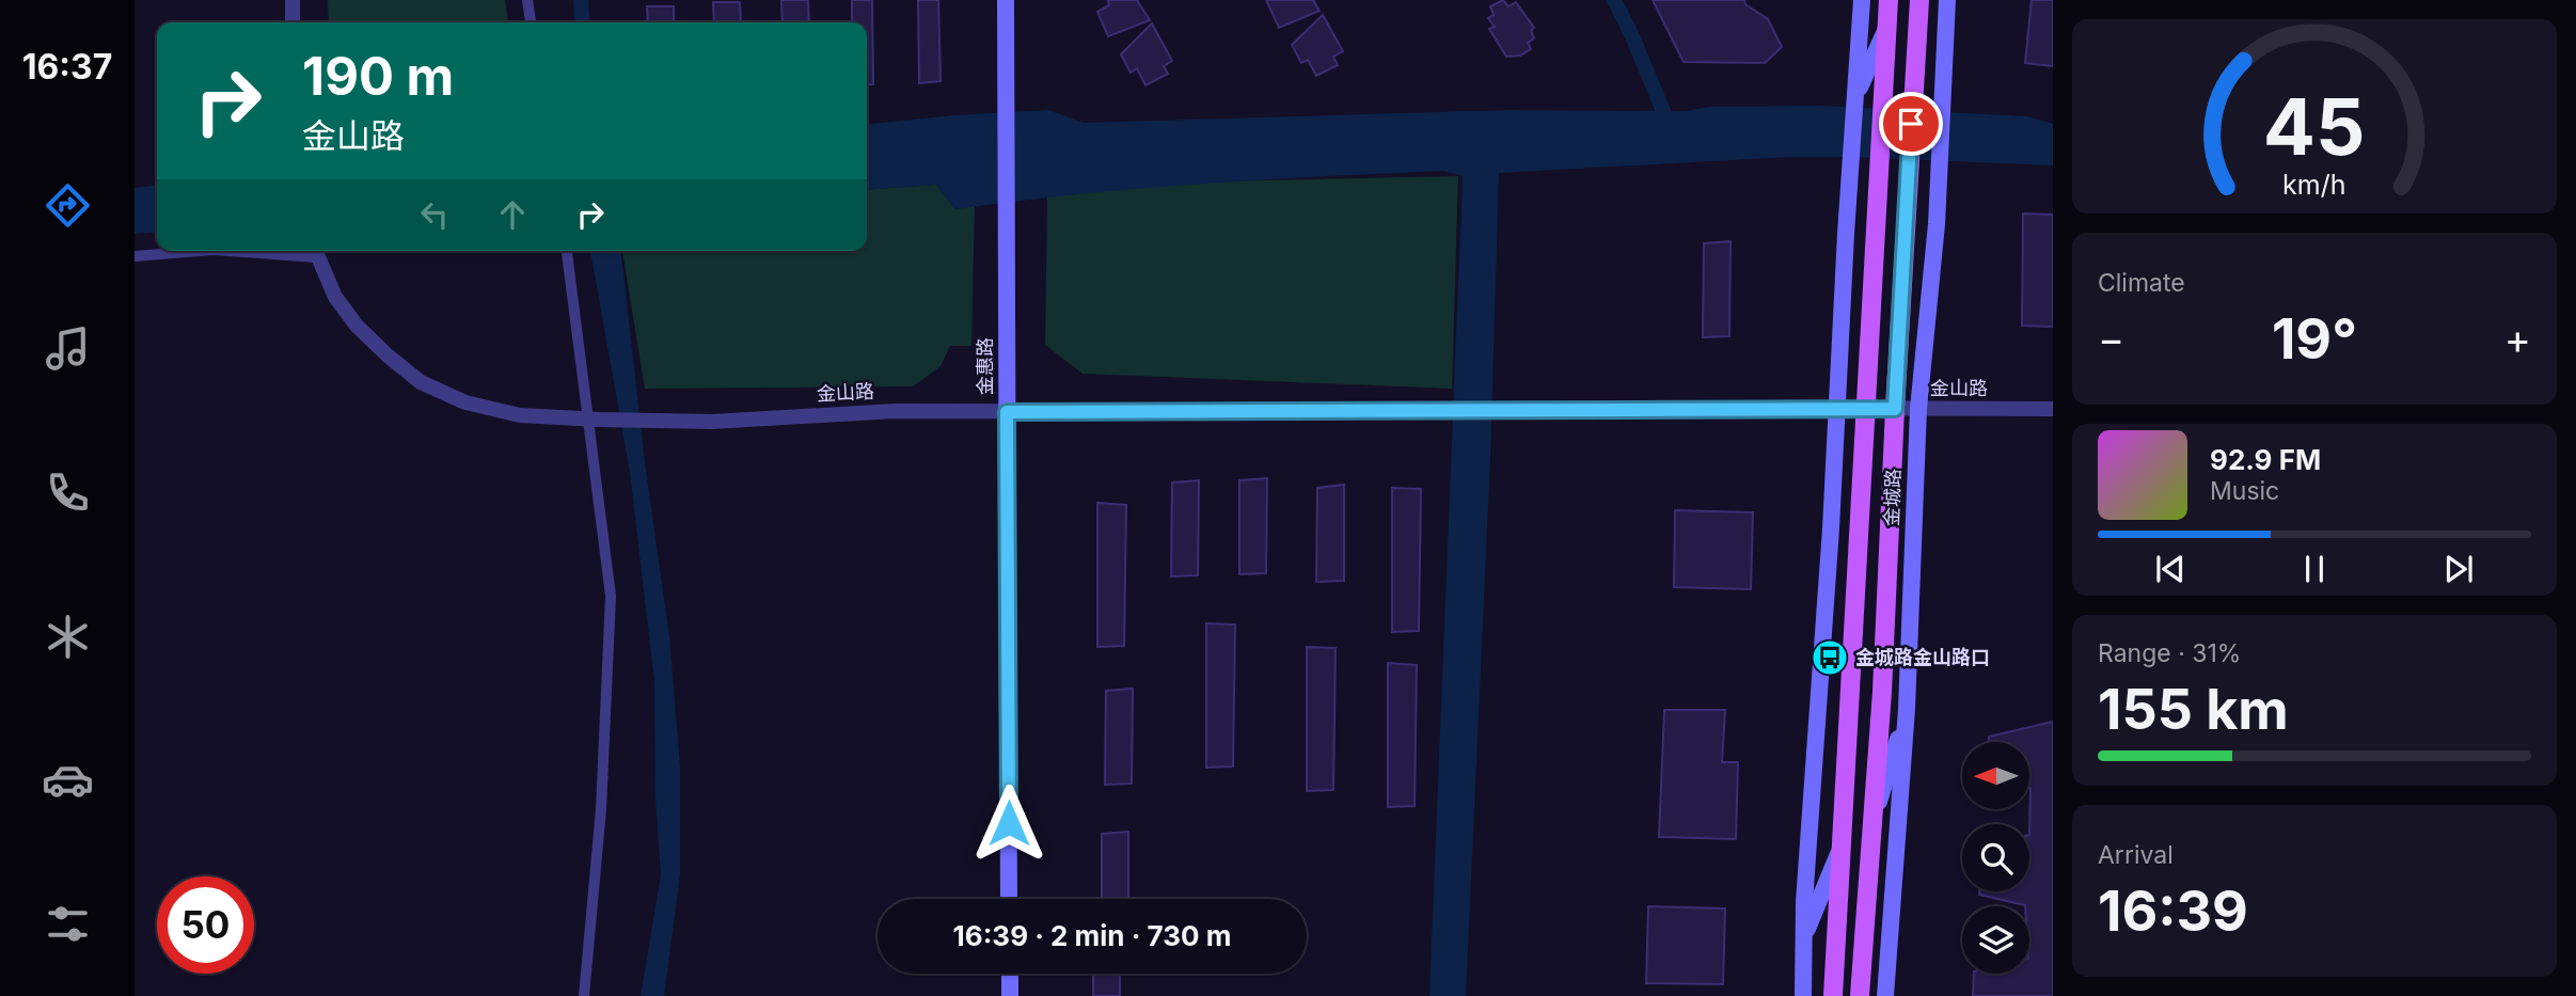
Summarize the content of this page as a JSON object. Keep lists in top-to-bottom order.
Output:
{
  "streets": {
    "main road": ["金惠路", "金城路"],
    "street": ["金山路"]
  },
  "crossings": [
    ["金惠路", "金山路"],
    ["金山路", "金城路"]
  ],
  "places": {
    "bus stop": ["金城路金山路口"]
  },
  "north": "left",
  "page": {
    "tabs": "16:37",
    "turn": ["190 m", "金山路"],
    "tile": [
      "Climate",
      ["Range · 31%", "155 km"],
      ["Arrival", "16:39"]
    ],
    "heat": ["−", "19°", "+"],
    "song": ["92.9 FM", "Music"],
    "limit": "50",
    "trip": "16:39 · 2 min · 730 m",
    "gauge": ["45", "km/h"]
  }
}
